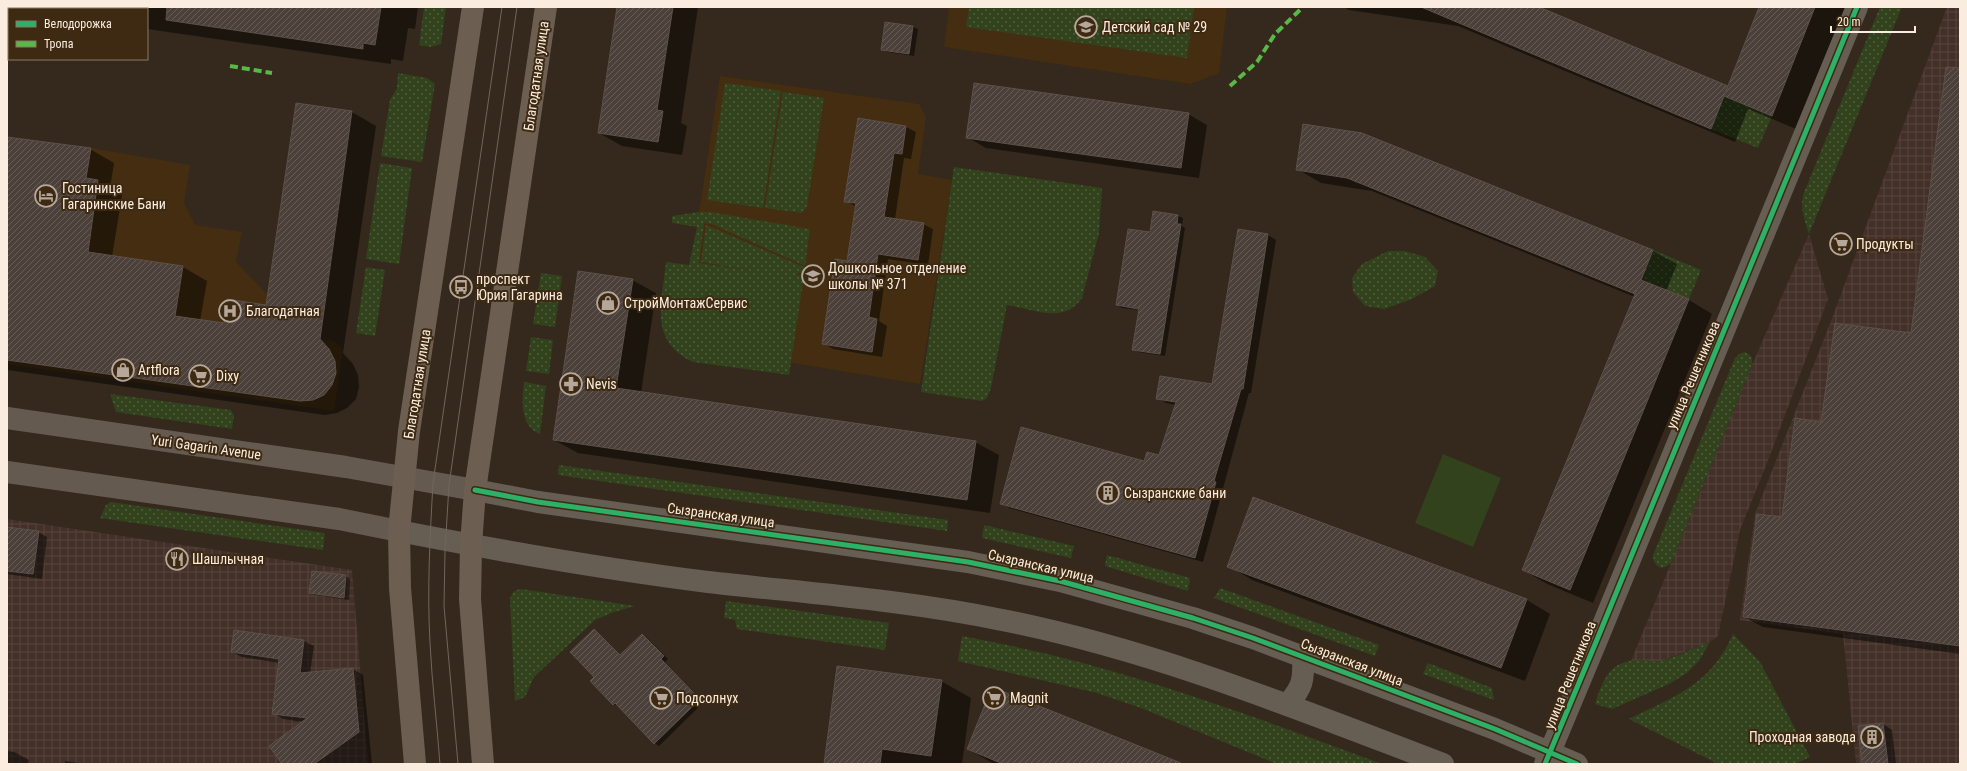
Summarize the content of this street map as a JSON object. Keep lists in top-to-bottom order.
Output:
{
  "streets": {
    "main road": ["Благодатная улица", "Yuri Gagarin Avenue", "Сызранская улица"],
    "street": ["улица Решетникова"]
  },
  "crossings": [
    ["Благодатная улица", "Yuri Gagarin Avenue"],
    ["Благодатная улица", "Сызранская улица"],
    ["улица Решетникова", "Сызранская улица"],
    ["Yuri Gagarin Avenue", "Сызранская улица"]
  ],
  "places": {
    "school or university": ["Детский сад № 29", "Дошкольное отделение школы № 371"],
    "hotel": ["Гостиница Гагаринские Бани"],
    "supermarket": [
      "Продукты",
      "Dixy",
      "Подсолнух",
      "Magnit"
    ],
    "bus stop": ["проспект Юрия Гагарина"],
    "shop": ["СтройМонтажСервис", "Artflora"],
    "hospital": ["Благодатная"],
    "pharmacy": ["Nevis"],
    "building": ["Сызранские бани", "Проходная завода"],
    "restaurant": ["Шашлычная"]
  },
  "legend": ["Велодорожка", "Тропа"],
  "scale_bar": "20 m"
}
